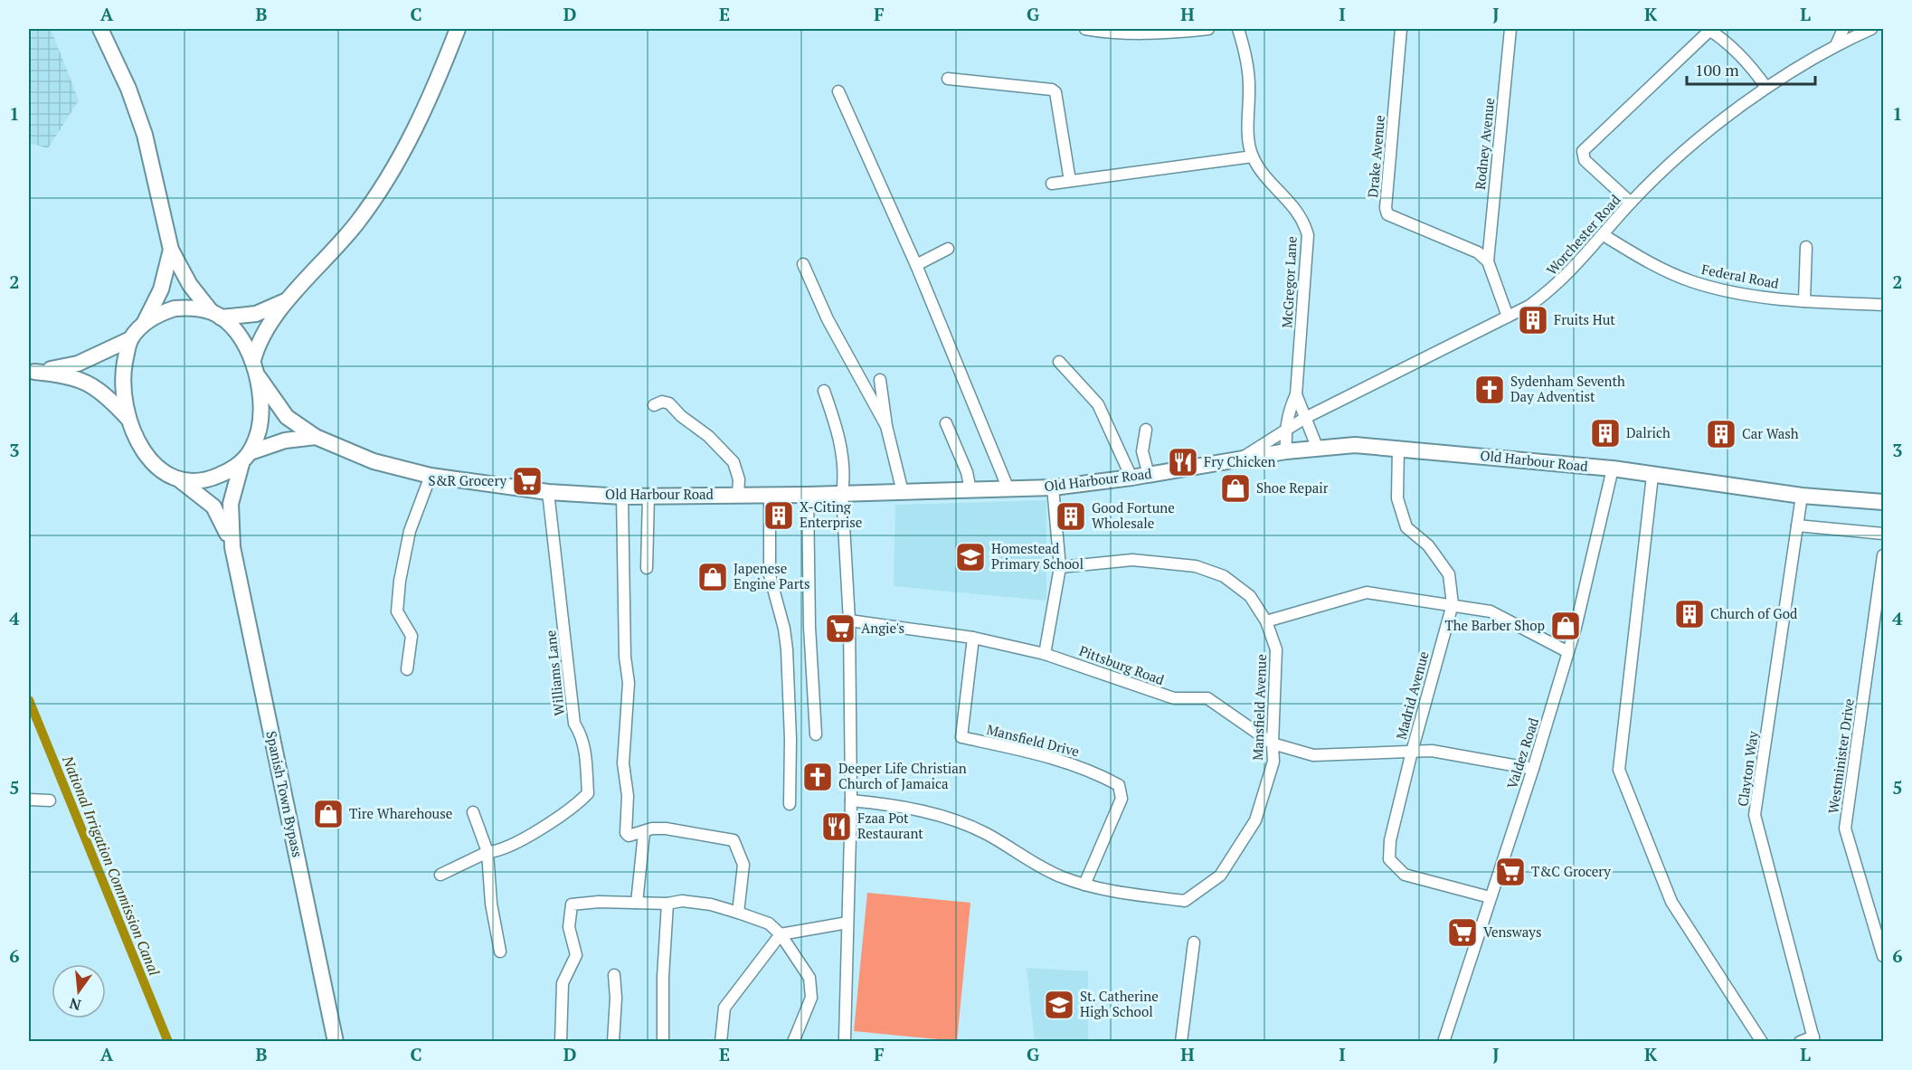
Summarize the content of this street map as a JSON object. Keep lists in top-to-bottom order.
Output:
{
  "streets": {
    "main road": ["Old Harbour Road", "Spanish Town Bypass"],
    "street": [
      "Rodney Avenue",
      "Drake Avenue",
      "Worchester Road",
      "Federal Road",
      "McGregor Lane",
      "Pittsburg Road",
      "Williams Lane",
      "Madrid Avenue",
      "Mansfield Avenue",
      "Mansfield Drive",
      "Valdez Road",
      "Westminister Drive",
      "Clayton Way"
    ]
  },
  "crossings": [
    ["Rodney Avenue", "Drake Avenue"],
    ["Worchester Road", "Federal Road"],
    ["Worchester Road", "McGregor Lane"],
    ["Worchester Road", "Old Harbour Road"],
    ["McGregor Lane", "Old Harbour Road"],
    ["Old Harbour Road", "Williams Lane"],
    ["Old Harbour Road", "Madrid Avenue"],
    ["Old Harbour Road", "Valdez Road"],
    ["Old Harbour Road", "Clayton Way"],
    ["Old Harbour Road", "Spanish Town Bypass"],
    ["Pittsburg Road", "Madrid Avenue"],
    ["Pittsburg Road", "Mansfield Avenue"],
    ["Pittsburg Road", "Mansfield Drive"],
    ["Pittsburg Road", "Valdez Road"],
    ["Madrid Avenue", "Valdez Road"],
    ["Mansfield Avenue", "Mansfield Drive"]
  ],
  "water": ["National Irrigation Commission Canal"],
  "places": {
    "building": [
      "Fruits Hut",
      "Dalrich",
      "Car Wash",
      "X-Citing Enterprise",
      "Good Fortune Wholesale",
      "Church of God"
    ],
    "church": ["Sydenham Seventh Day Adventist", "Deeper Life Christian Church of Jamaica"],
    "restaurant": ["Fry Chicken", "Fzaa Pot Restaurant"],
    "supermarket": [
      "S&R Grocery",
      "Angie's",
      "T&C Grocery",
      "Vensways"
    ],
    "shop": [
      "Shoe Repair",
      "Japenese Engine Parts",
      "The Barber Shop",
      "Tire Wharehouse"
    ],
    "school or university": ["Homestead Primary School", "St. Catherine High School"]
  },
  "scale_bar": "100 m",
  "north": "bottom",
  "grid": {
    "columns": [
      "A",
      "B",
      "C",
      "D",
      "E",
      "F",
      "G",
      "H",
      "I",
      "J",
      "K",
      "L"
    ],
    "rows": [
      "1",
      "2",
      "3",
      "4",
      "5",
      "6"
    ]
  }
}
